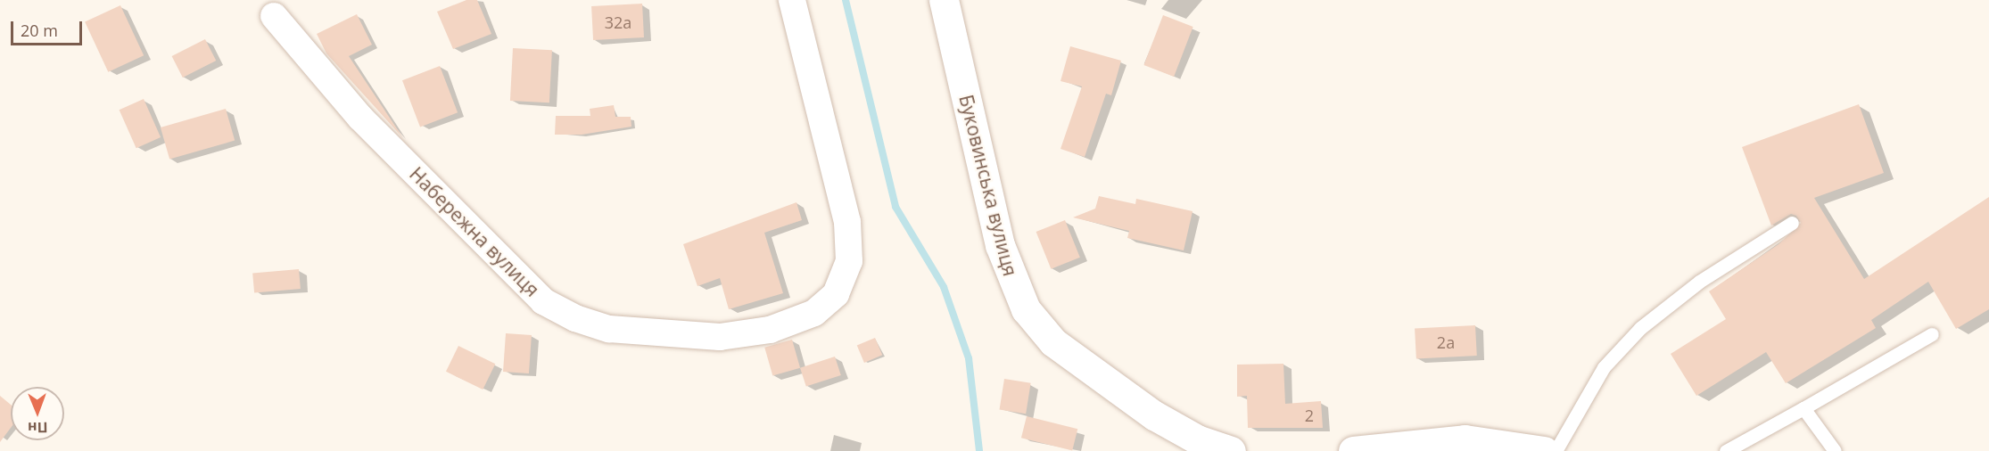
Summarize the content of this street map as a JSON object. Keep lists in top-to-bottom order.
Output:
{
  "streets": {
    "street": ["Буковинська вулиця", "Набережна вулиця"]
  },
  "house_numbers": ["32а", "2а", "2"],
  "scale_bar": "20 m",
  "north": "bottom"
}
